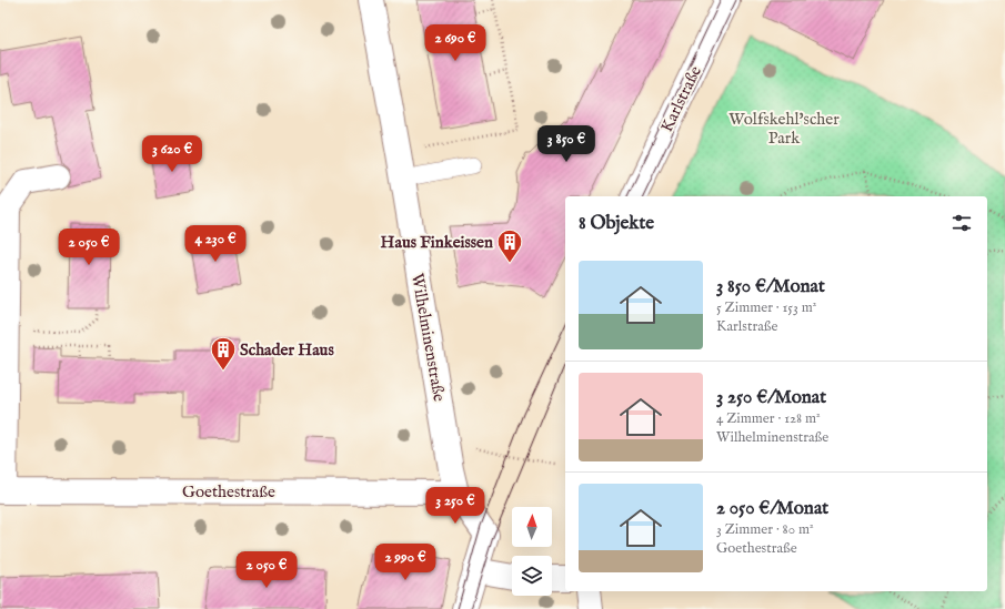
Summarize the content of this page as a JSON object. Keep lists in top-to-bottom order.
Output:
{
  "streets": {
    "street": ["Karlstraße", "Wilhelminenstraße", "Goethestraße"]
  },
  "crossings": [
    ["Wilhelminenstraße", "Goethestraße"]
  ],
  "parks": ["Wolfskehl'scher Park"],
  "places": {
    "building": ["Haus Finkeissen", "Schader Haus"]
  },
  "north": "top",
  "page": {
    "price": [
      "2 690 €",
      "3 850 €",
      "3 620 €",
      "4 230 €",
      "2 050 €",
      "3 250 €",
      "2 990 €",
      "2 050 €"
    ],
    "heading": "8 Objekte",
    "list": [
      {
        "name": "3 850 €/Monat",
        "note": "5 Zimmer · 153 m² · Karlstraße"
      },
      {
        "name": "3 250 €/Monat",
        "note": "4 Zimmer · 128 m² · Wilhelminenstraße"
      },
      {
        "name": "2 050 €/Monat",
        "note": "3 Zimmer · 80 m² · Goethestraße"
      }
    ]
  }
}
